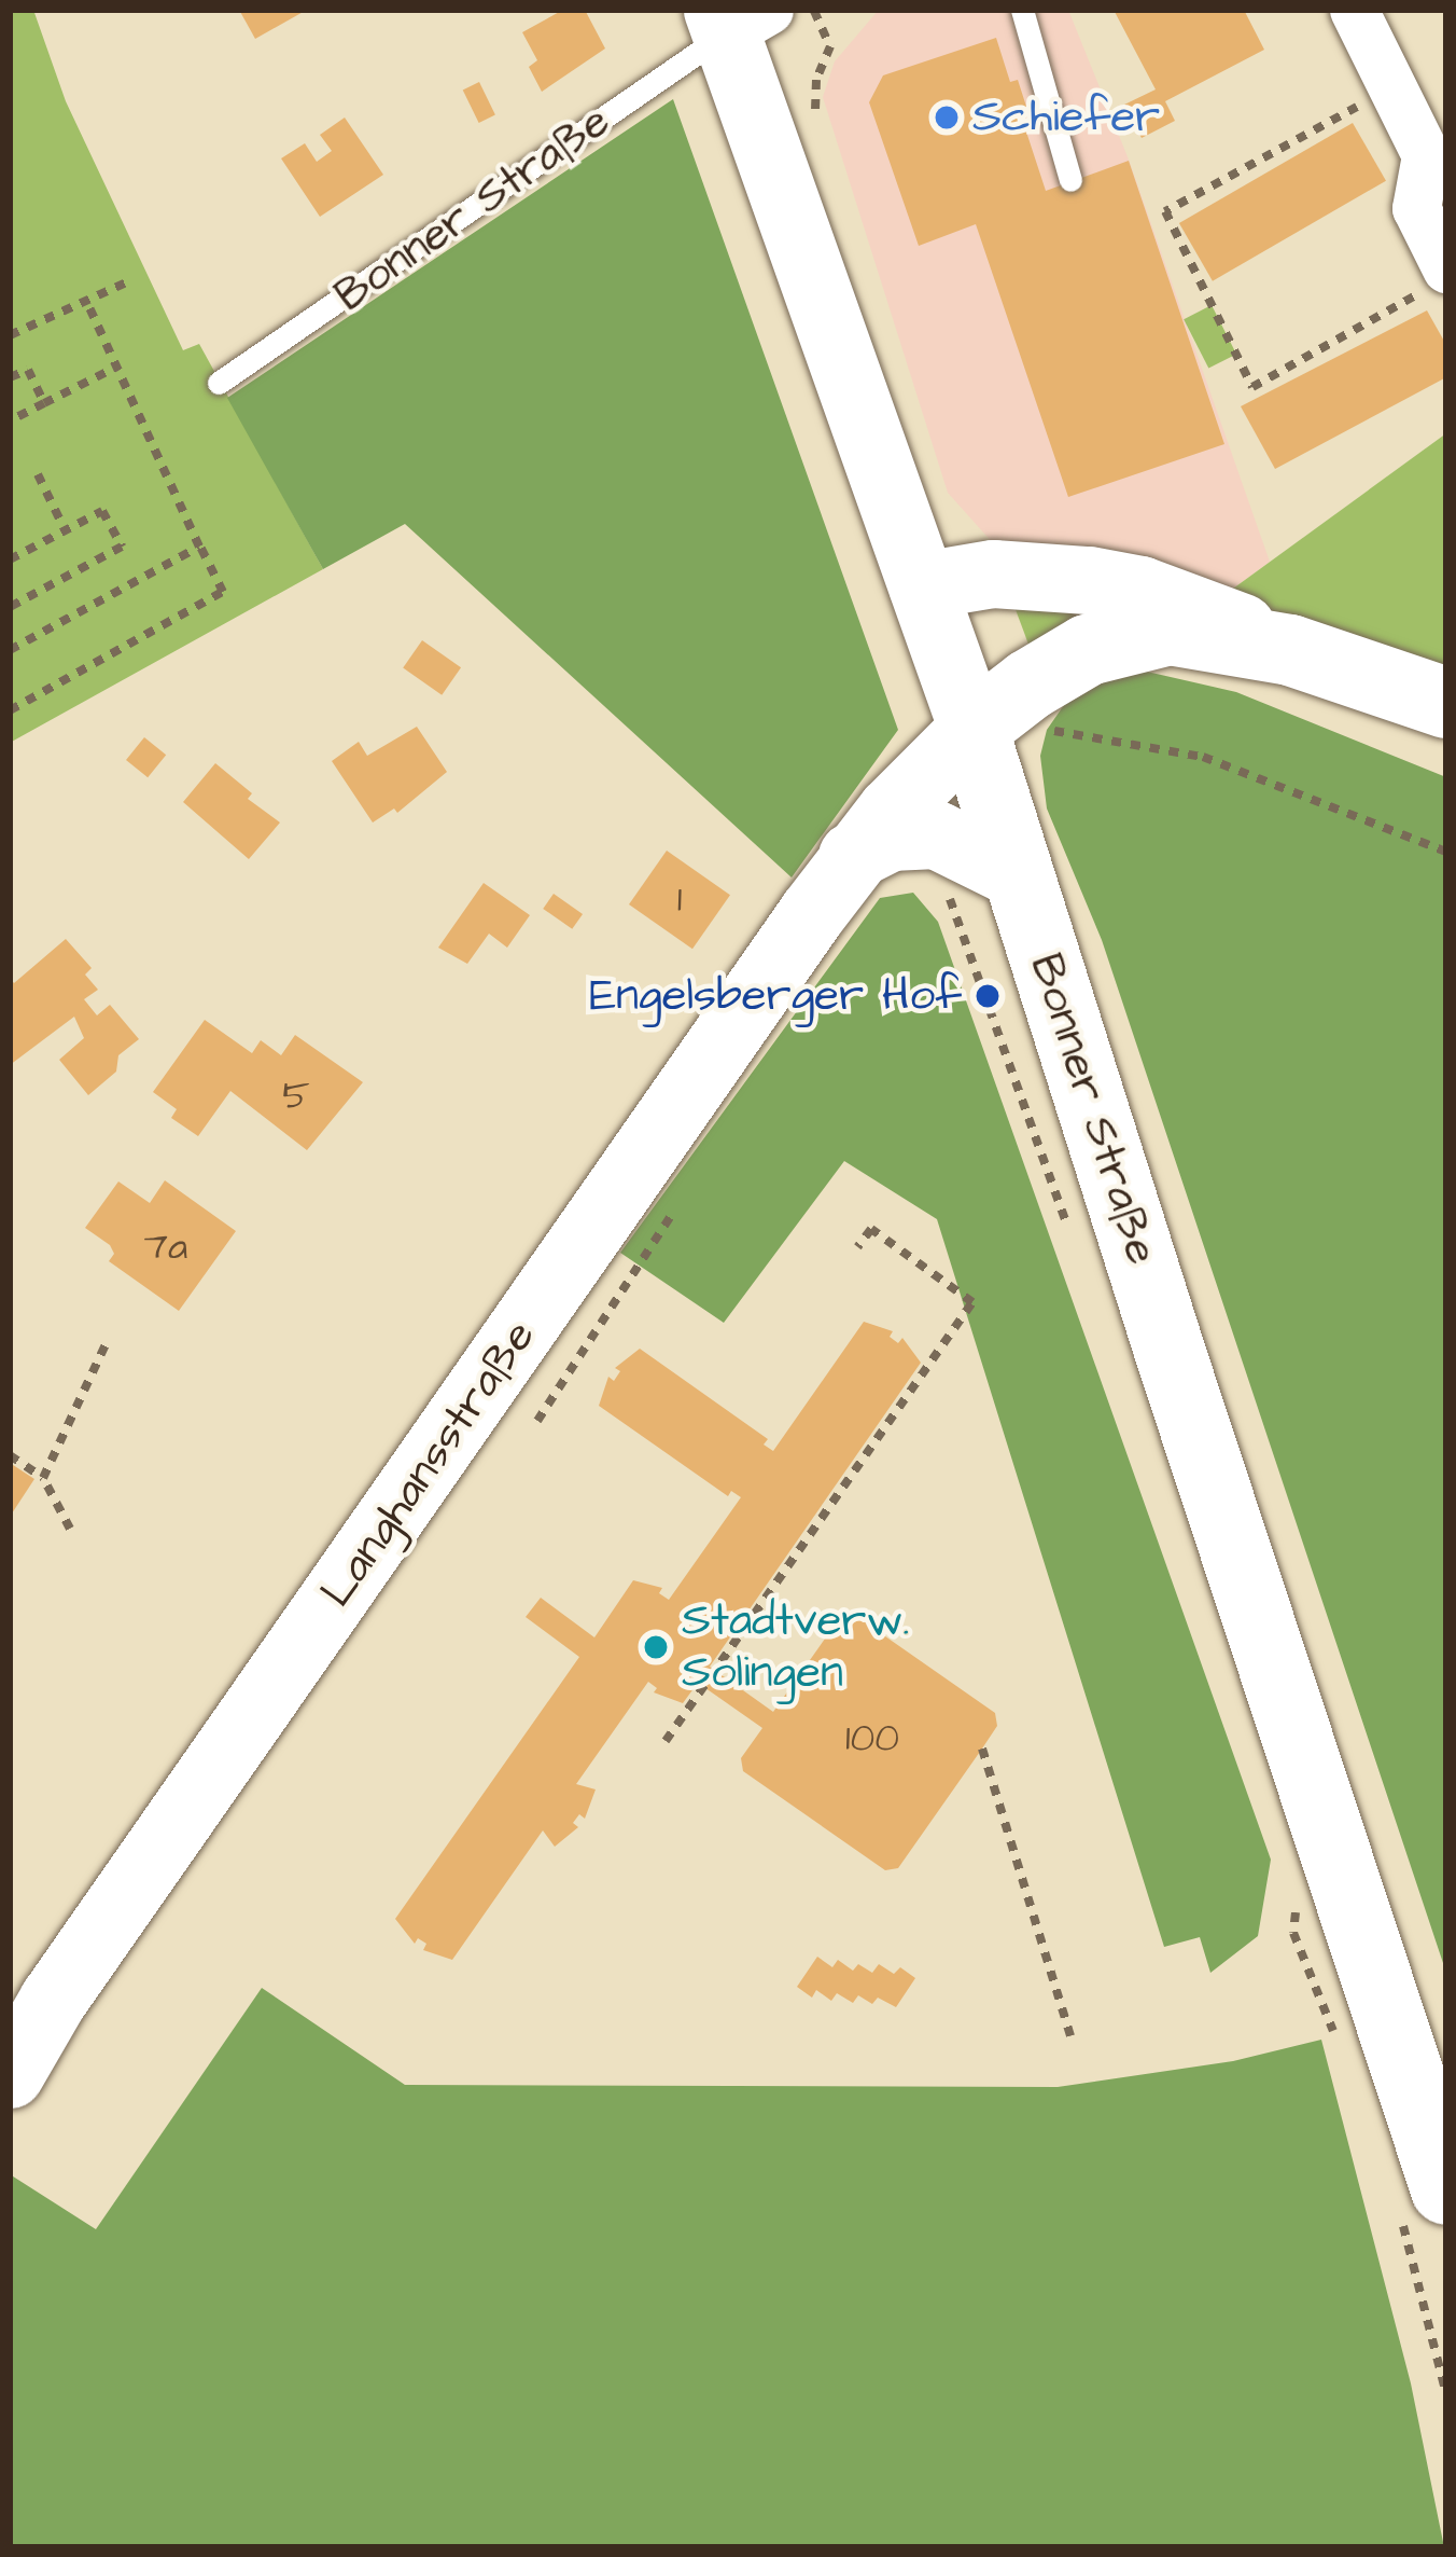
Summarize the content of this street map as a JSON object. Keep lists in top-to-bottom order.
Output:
{
  "streets": {
    "main road": ["Bonner Straße"],
    "street": ["Langhansstraße"]
  },
  "crossings": [
    ["Bonner Straße", "Langhansstraße"]
  ],
  "places": ["Schiefer", "Engelsberger Hof", "Stadtverw. Solingen"],
  "house_numbers": [
    "1",
    "5",
    "7a",
    "100"
  ]
}
